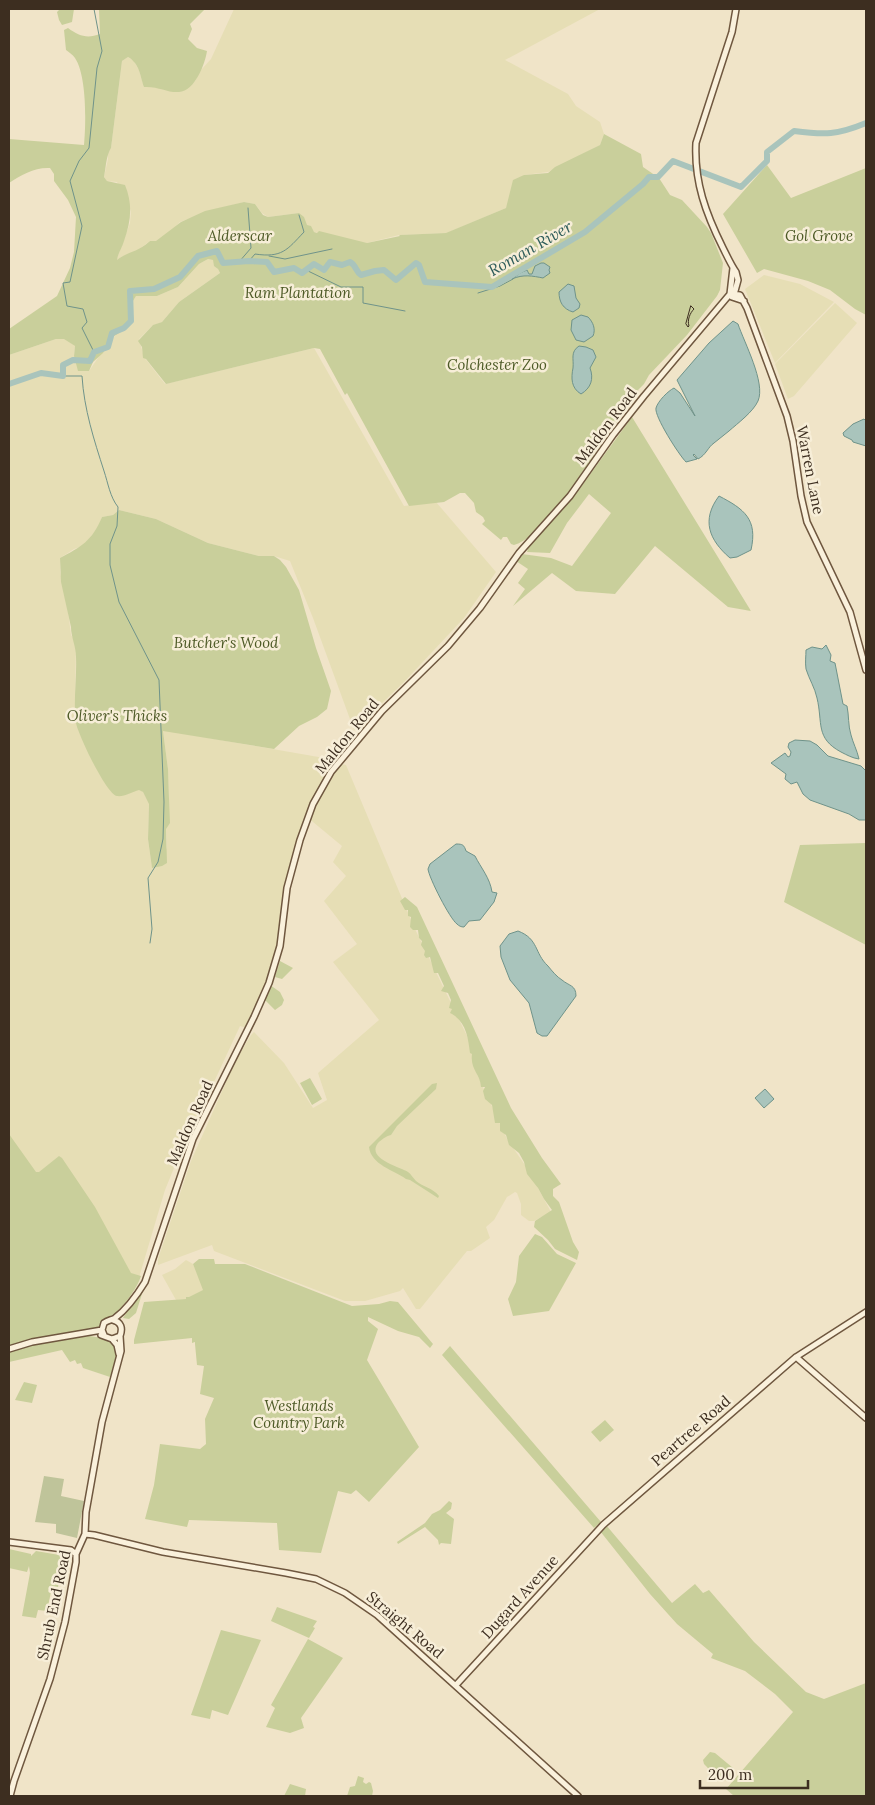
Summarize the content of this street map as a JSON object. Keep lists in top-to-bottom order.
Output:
{
  "streets": {
    "main road": [
      "Maldon Road",
      "Warren Lane",
      "Peartree Road",
      "Dugard Avenue",
      "Shrub End Road",
      "Straight Road"
    ]
  },
  "crossings": [
    ["Maldon Road", "Warren Lane"],
    ["Maldon Road", "Shrub End Road"],
    ["Peartree Road", "Dugard Avenue"],
    ["Dugard Avenue", "Straight Road"],
    ["Shrub End Road", "Straight Road"]
  ],
  "water": ["Roman River"],
  "parks": [
    "Alderscar",
    "Gol Grove",
    "Ram Plantation",
    "Colchester Zoo",
    "Butcher's Wood",
    "Oliver's Thicks",
    "Westlands Country Park"
  ],
  "scale_bar": "200 m"
}
